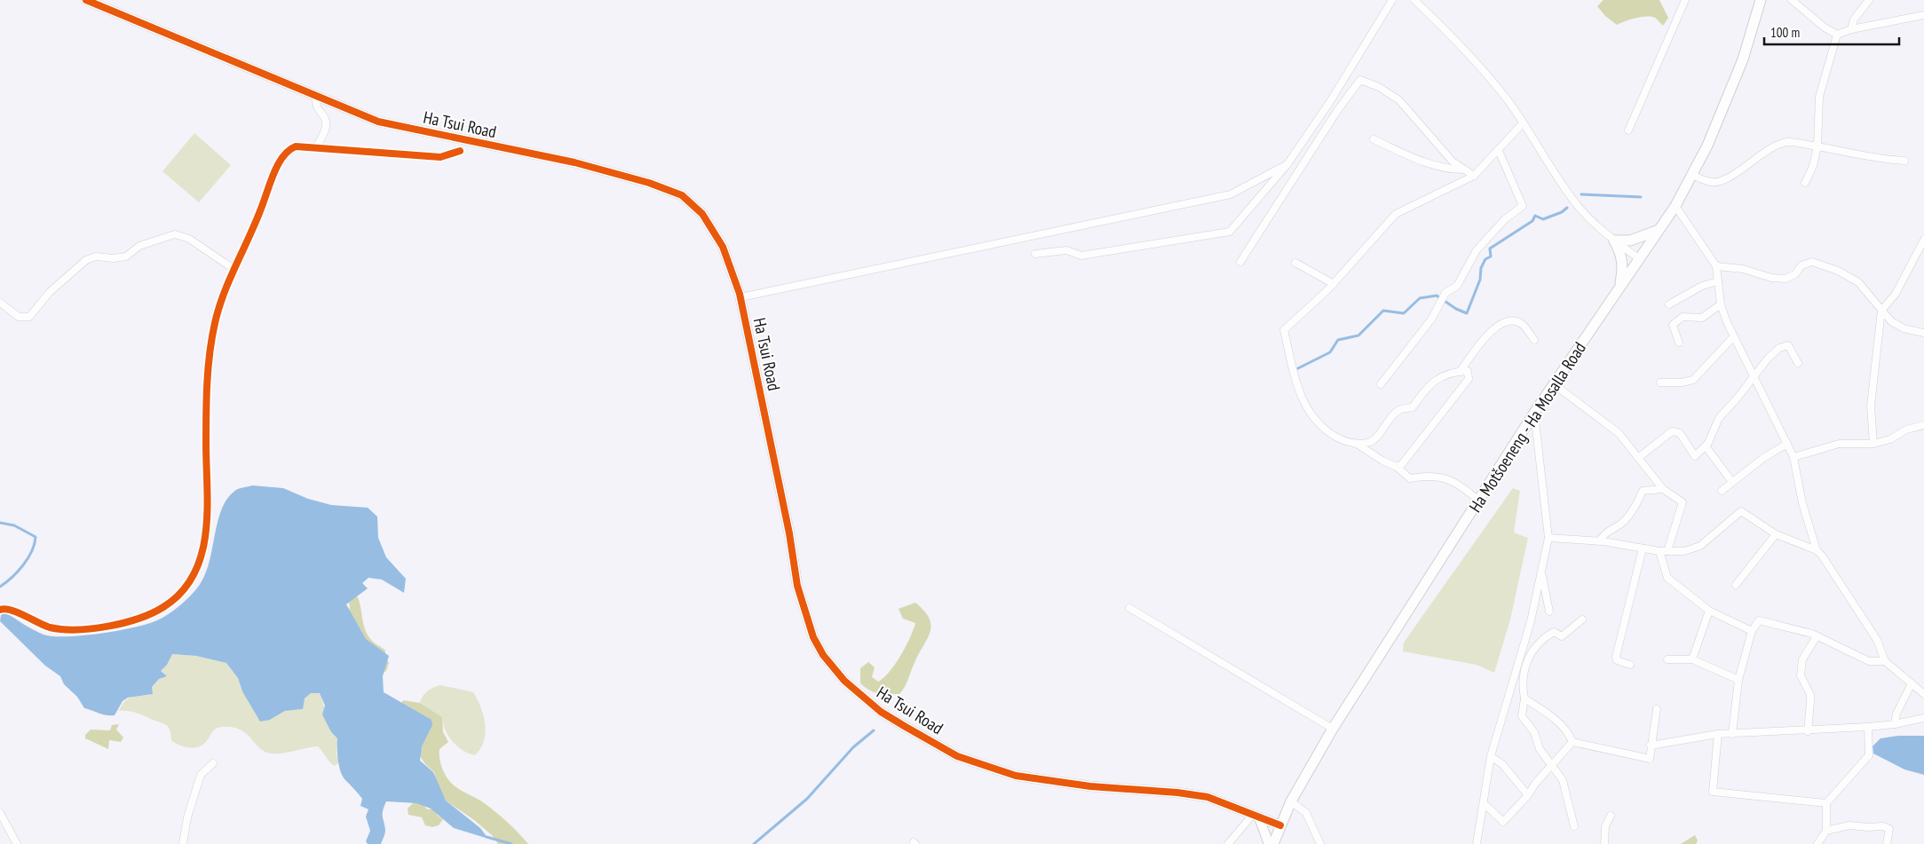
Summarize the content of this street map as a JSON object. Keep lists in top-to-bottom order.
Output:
{
  "streets": {
    "main road": ["Ha Motšoeneng - Ha Mosalla Road"],
    "street": ["Ha Tsui Road"]
  },
  "crossings": [
    ["Ha Tsui Road", "Ha Motšoeneng - Ha Mosalla Road"]
  ],
  "scale_bar": "100 m"
}
